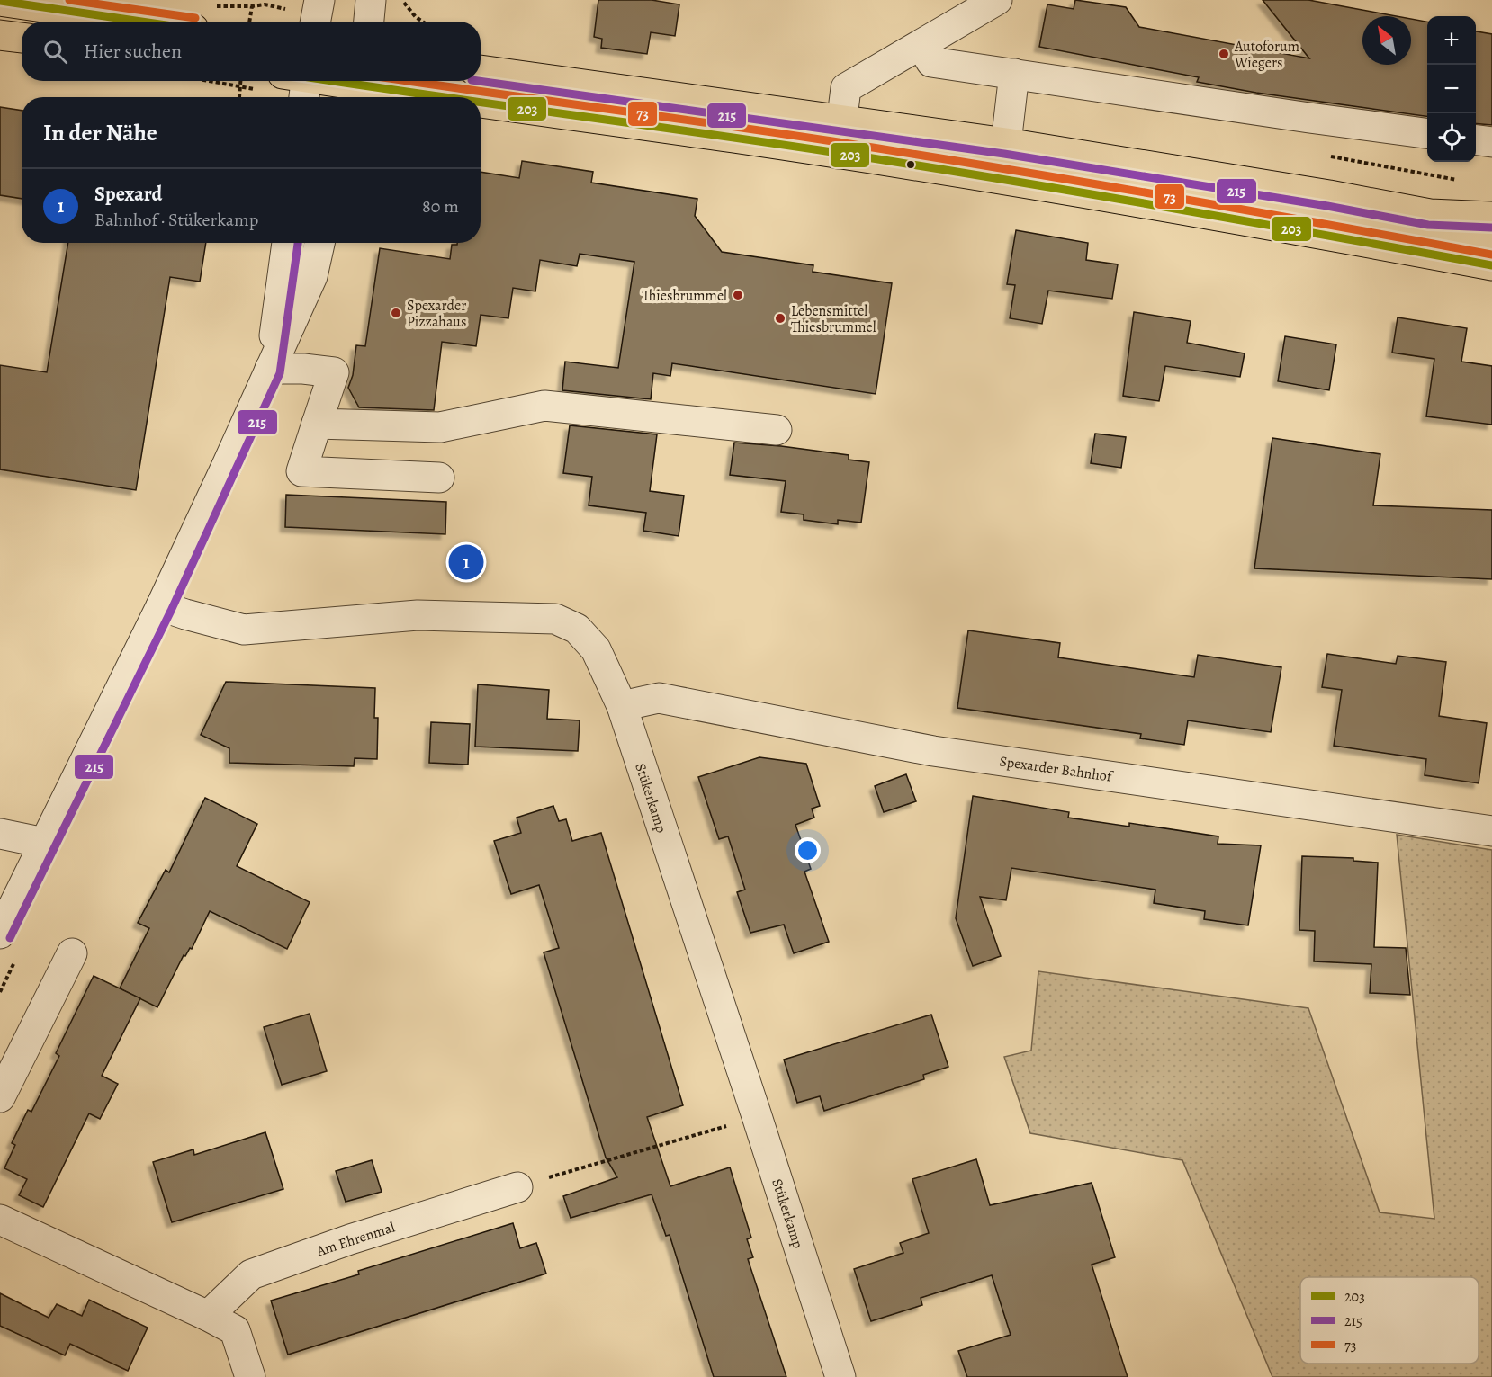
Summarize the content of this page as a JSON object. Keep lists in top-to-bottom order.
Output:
{
  "streets": {
    "street": ["Spexarder Bahnhof", "Stükerkamp", "Am Ehrenmal"]
  },
  "crossings": [
    ["Spexarder Bahnhof", "Stükerkamp"]
  ],
  "places": [
    "Autoforum Wiegers",
    "Thiesbrummel",
    "Spexarder Pizzahaus",
    "Lebensmittel Thiesbrummel"
  ],
  "lines": ["transit line 73", "transit line 203", "transit line 215"],
  "legend": ["203", "215", "73"],
  "north": "top left",
  "page": {
    "map_buttons": ["+", "−"],
    "search": "Hier suchen",
    "heading": "In der Nähe",
    "list": [
      {
        "mark": "1",
        "name": "Spexard",
        "note": "Bahnhof · Stükerkamp",
        "value": "80 m"
      }
    ],
    "pins": "1"
  }
}
